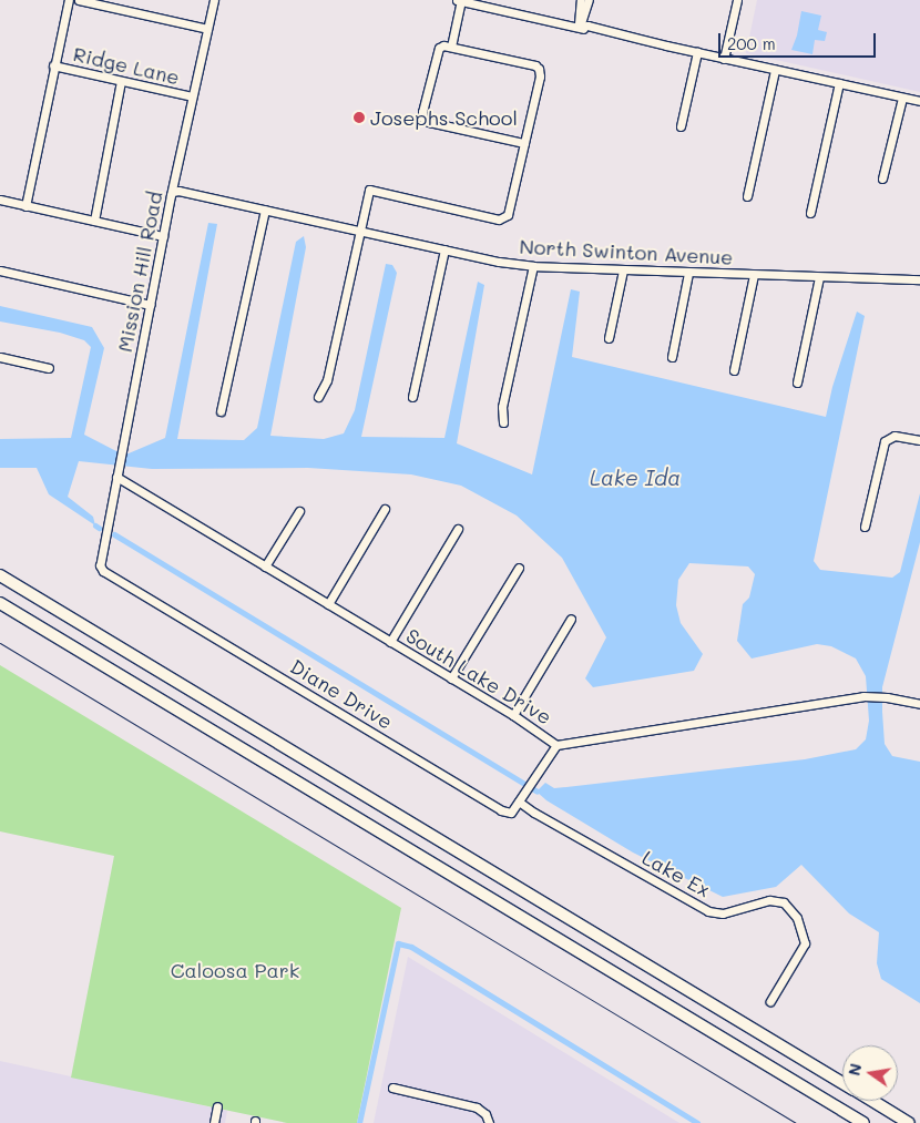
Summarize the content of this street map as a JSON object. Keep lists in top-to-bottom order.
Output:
{
  "streets": {
    "street": [
      "Ridge Lane",
      "North Swinton Avenue",
      "Mission Hill Road",
      "South Lake Drive",
      "Diane Drive",
      "Lake Ex"
    ]
  },
  "crossings": [
    ["Ridge Lane", "Mission Hill Road"],
    ["North Swinton Avenue", "Mission Hill Road"],
    ["Mission Hill Road", "South Lake Drive"],
    ["Mission Hill Road", "Diane Drive"],
    ["Diane Drive", "Lake Ex"]
  ],
  "water": ["Lake Ida"],
  "parks": ["Caloosa Park"],
  "places": ["Josephs School"],
  "scale_bar": "200 m",
  "north": "left"
}
